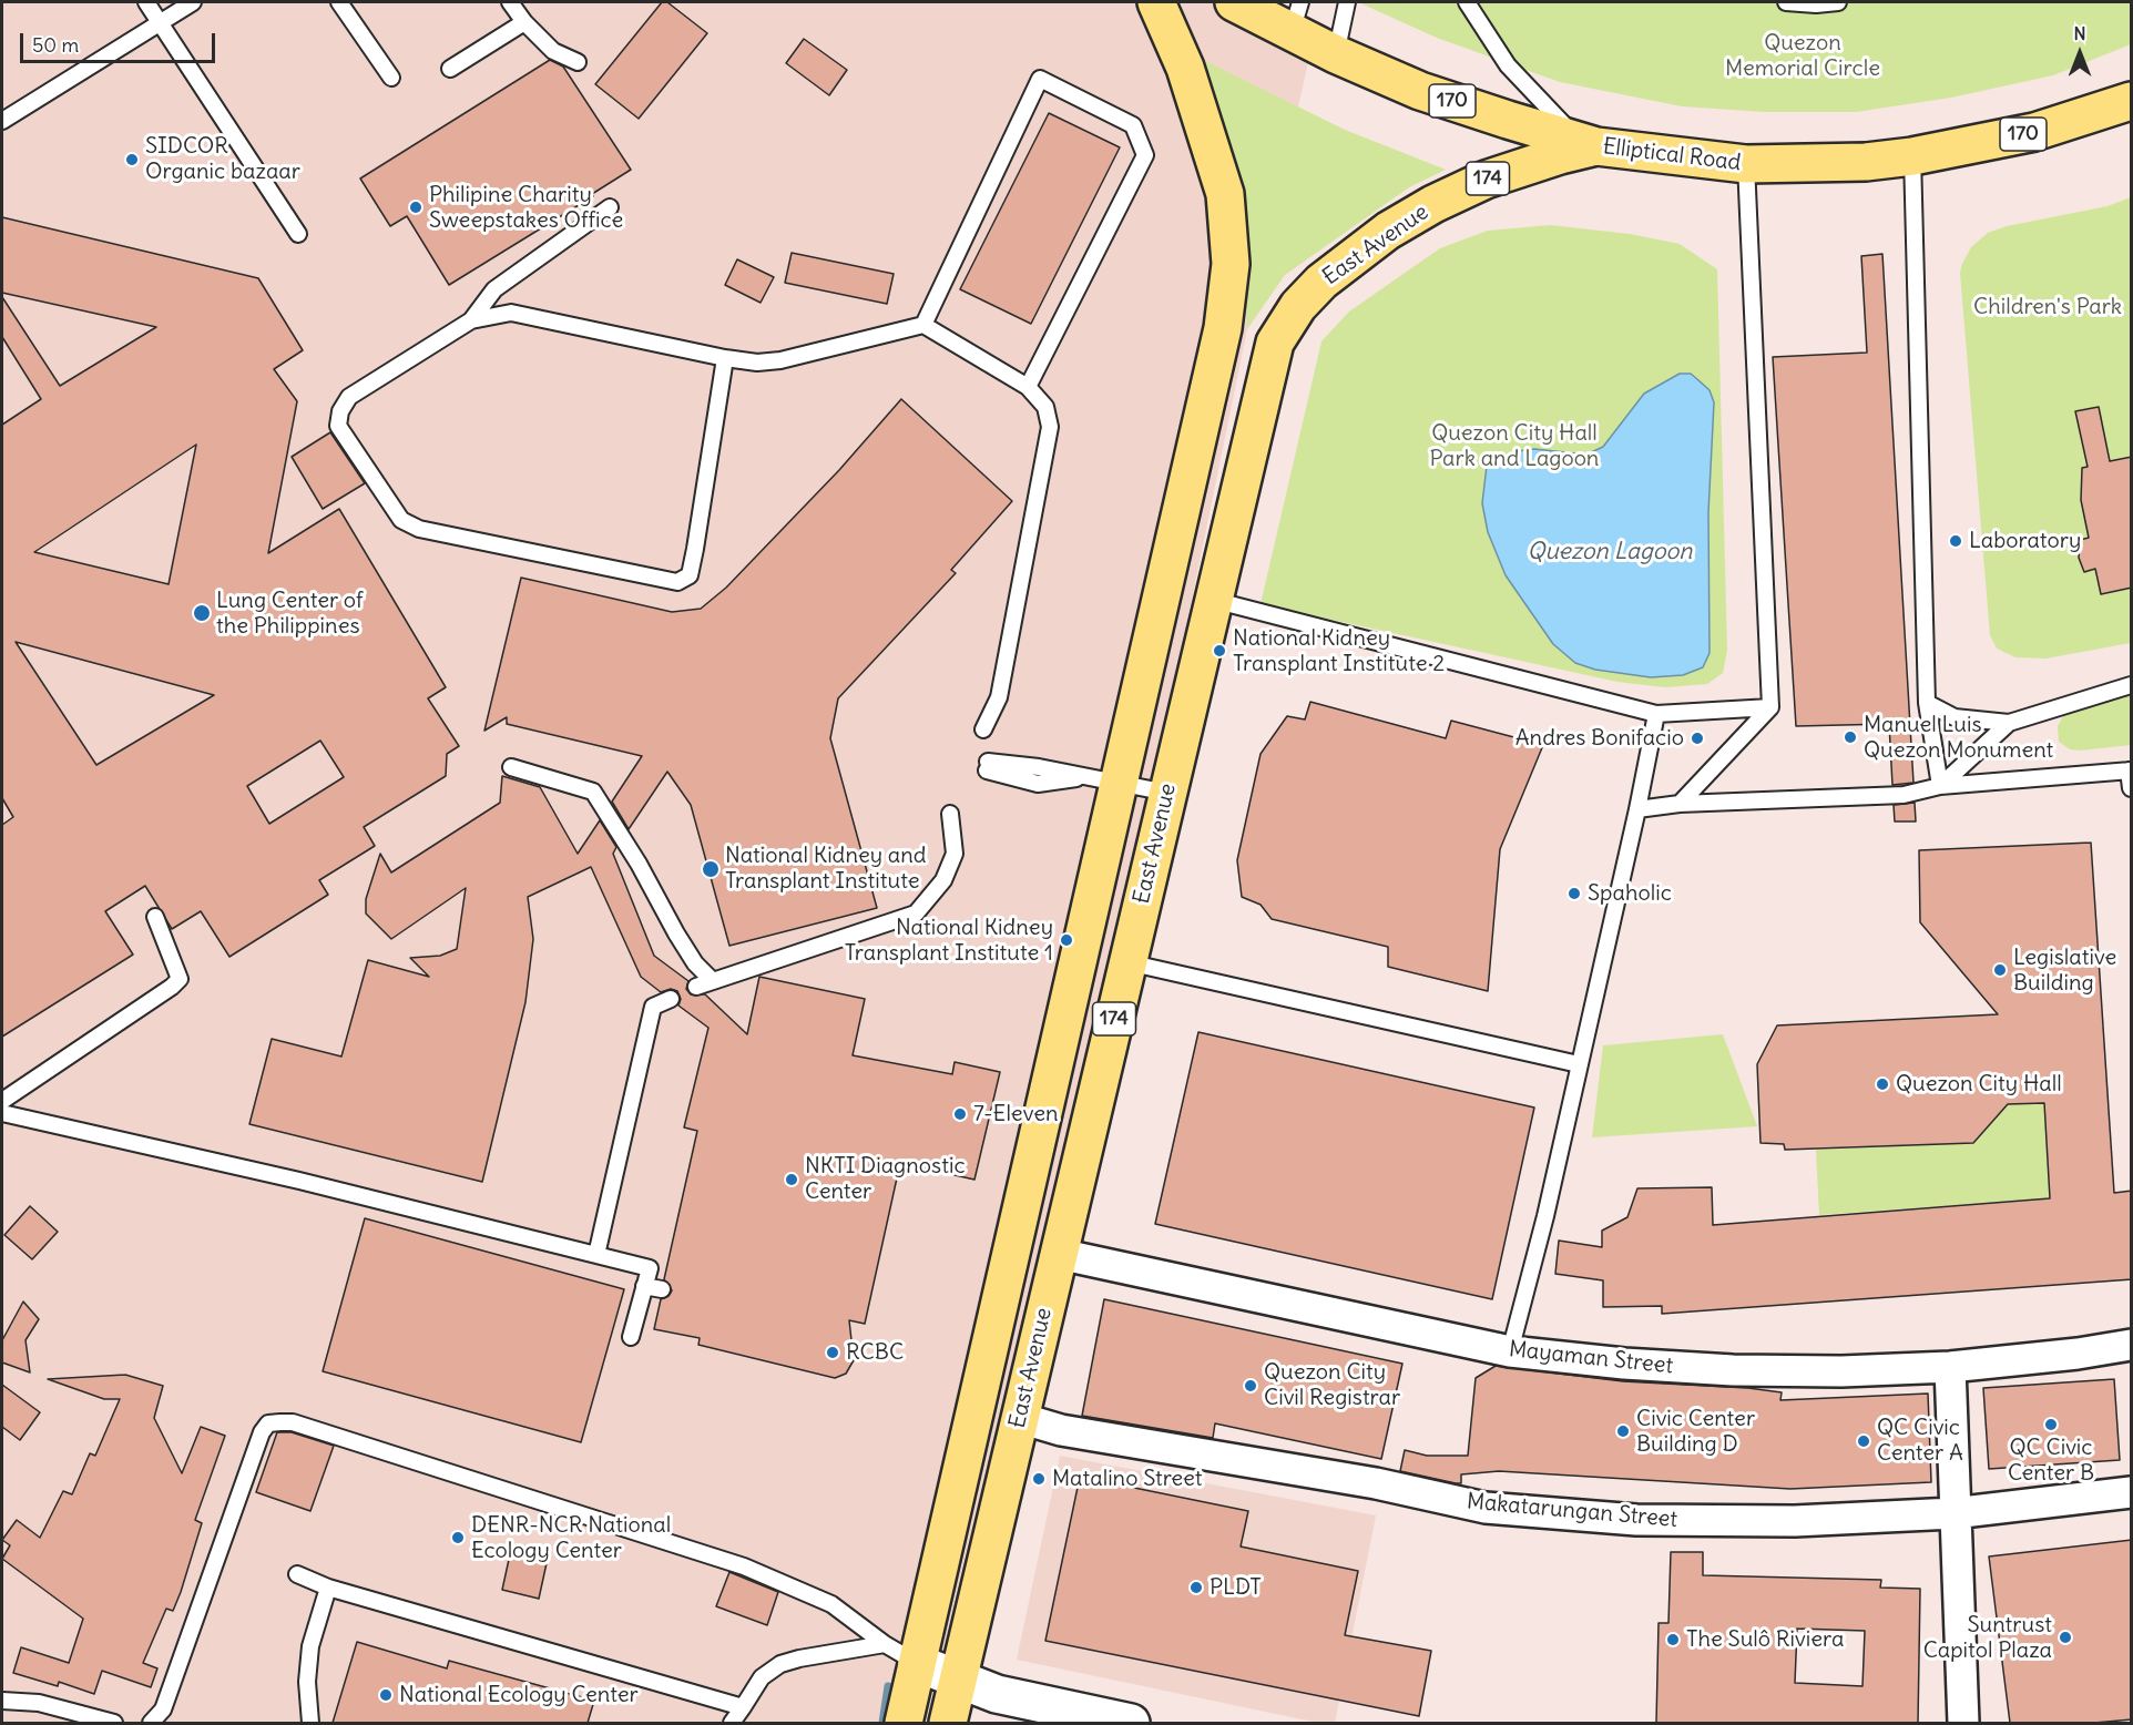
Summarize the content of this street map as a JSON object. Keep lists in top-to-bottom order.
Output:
{
  "streets": {
    "main road": [
      "170",
      "Elliptical Road",
      "174",
      "East Avenue"
    ],
    "street": ["Mayaman Street", "Makatarungan Street"]
  },
  "crossings": [
    ["Elliptical Road", "East Avenue"],
    ["East Avenue", "Mayaman Street"],
    ["East Avenue", "Makatarungan Street"]
  ],
  "water": ["Quezon Lagoon"],
  "parks": ["Quezon Memorial Circle", "Children's Park", "Quezon City Hall Park and Lagoon"],
  "places": [
    "SIDCOR Organic bazaar",
    "Philipine Charity Sweepstakes Office",
    "Laboratory",
    "Lung Center of the Philippines",
    "National Kidney Transplant Institute 2",
    "Manuel Luis Quezon Monument",
    "Andres Bonifacio",
    "National Kidney and Transplant Institute",
    "Spaholic",
    "National Kidney Transplant Institute 1",
    "Legislative Building",
    "Quezon City Hall",
    "7-Eleven",
    "NKTI Diagnostic Center",
    "RCBC",
    "Quezon City Civil Registrar",
    "QC Civic Center B",
    "Civic Center Building D",
    "QC Civic Center A",
    "Matalino Street",
    "DENR-NCR National Ecology Center",
    "PLDT",
    "Suntrust Capitol Plaza",
    "The Sulô Riviera",
    "National Ecology Center"
  ],
  "scale_bar": "50 m",
  "north": "top"
}
